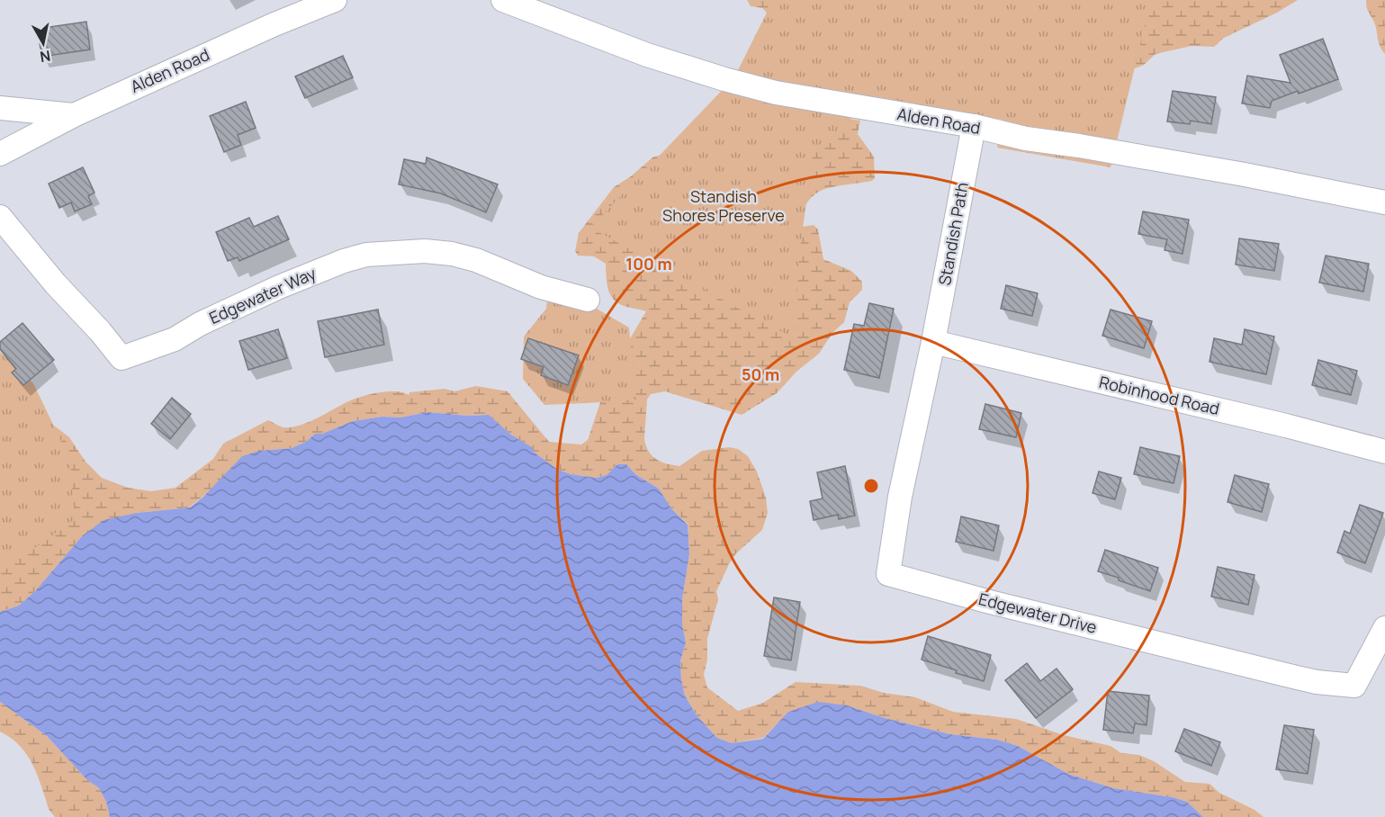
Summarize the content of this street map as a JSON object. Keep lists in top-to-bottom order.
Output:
{
  "streets": {
    "street": [
      "Alden Road",
      "Standish Path",
      "Edgewater Way",
      "Robinhood Road",
      "Edgewater Drive"
    ]
  },
  "crossings": [
    ["Alden Road", "Standish Path"],
    ["Standish Path", "Robinhood Road"],
    ["Standish Path", "Edgewater Drive"],
    ["Robinhood Road", "Edgewater Drive"]
  ],
  "parks": ["Standish Shores Preserve"],
  "north": "bottom",
  "rings": ["100 m", "50 m"]
}
